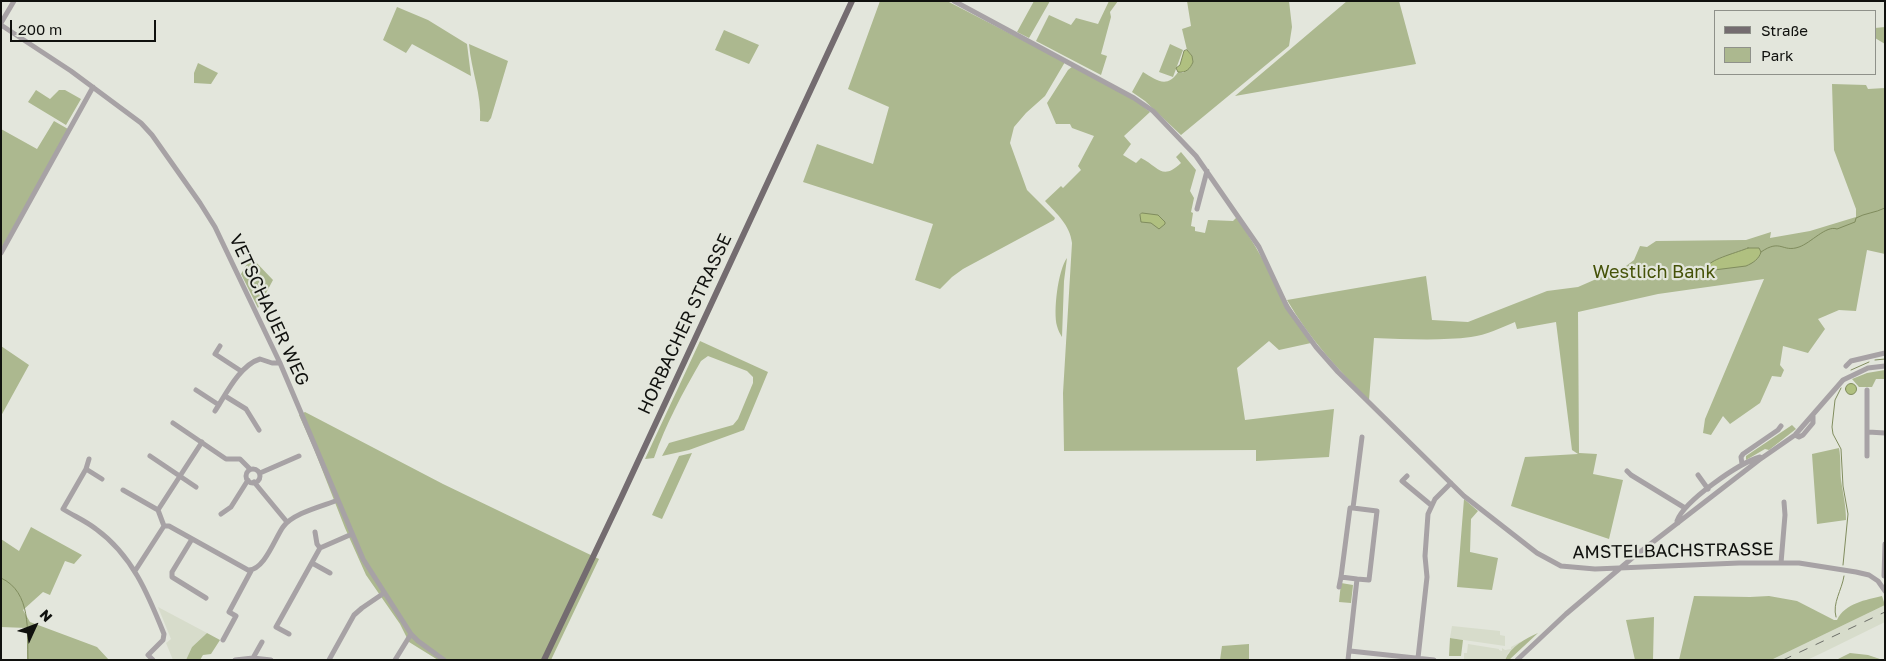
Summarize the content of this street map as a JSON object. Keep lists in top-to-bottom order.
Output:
{
  "streets": {
    "main road": ["HORBACHER STRASSE"],
    "street": ["VETSCHAUER WEG", "AMSTELBACHSTRASSE"]
  },
  "parks": ["Westlich Bank"],
  "legend": ["Straße", "Park"],
  "scale_bar": "200 m",
  "north": "top right"
}
